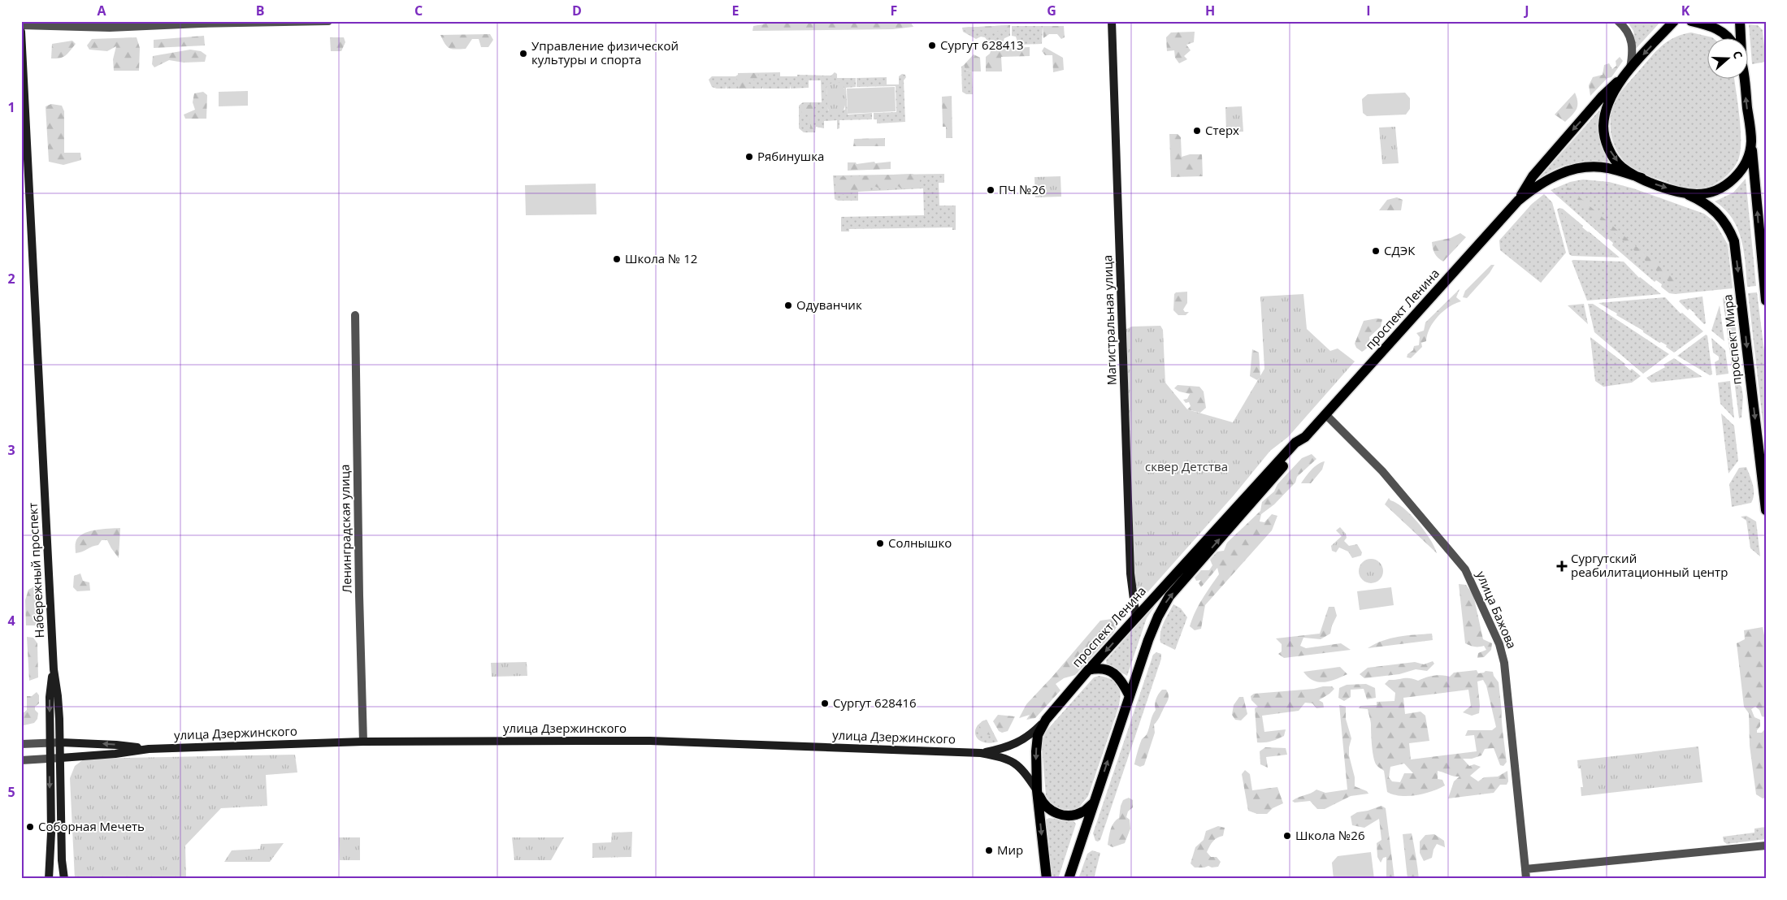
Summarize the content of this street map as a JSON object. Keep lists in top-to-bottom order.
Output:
{
  "streets": {
    "main road": [
      "проспект Ленина",
      "Магистральная улица",
      "проспект Мира",
      "Набережный проспект",
      "улица Дзержинского"
    ],
    "street": ["Ленинградская улица", "улица Бажова"]
  },
  "crossings": [
    ["проспект Ленина", "Магистральная улица"],
    ["проспект Ленина", "улица Бажова"],
    ["проспект Ленина", "улица Дзержинского"],
    ["Ленинградская улица", "улица Дзержинского"],
    ["Набережный проспект", "улица Дзержинского"]
  ],
  "parks": ["сквер Детства"],
  "places": {
    "other": [
      "Сургут 628413",
      "Управление физической культуры и спорта",
      "Стерх",
      "Рябинушка",
      "ПЧ №26",
      "СДЭК",
      "Школа № 12",
      "Одуванчик",
      "Солнышко",
      "Сургут 628416",
      "Соборная Мечеть",
      "Школа №26",
      "Мир"
    ],
    "health": ["Сургутский реабилитационный центр"]
  },
  "north": "right",
  "grid": {
    "columns": [
      "A",
      "B",
      "C",
      "D",
      "E",
      "F",
      "G",
      "H",
      "I",
      "J",
      "K"
    ],
    "rows": [
      "1",
      "2",
      "3",
      "4",
      "5"
    ]
  }
}
